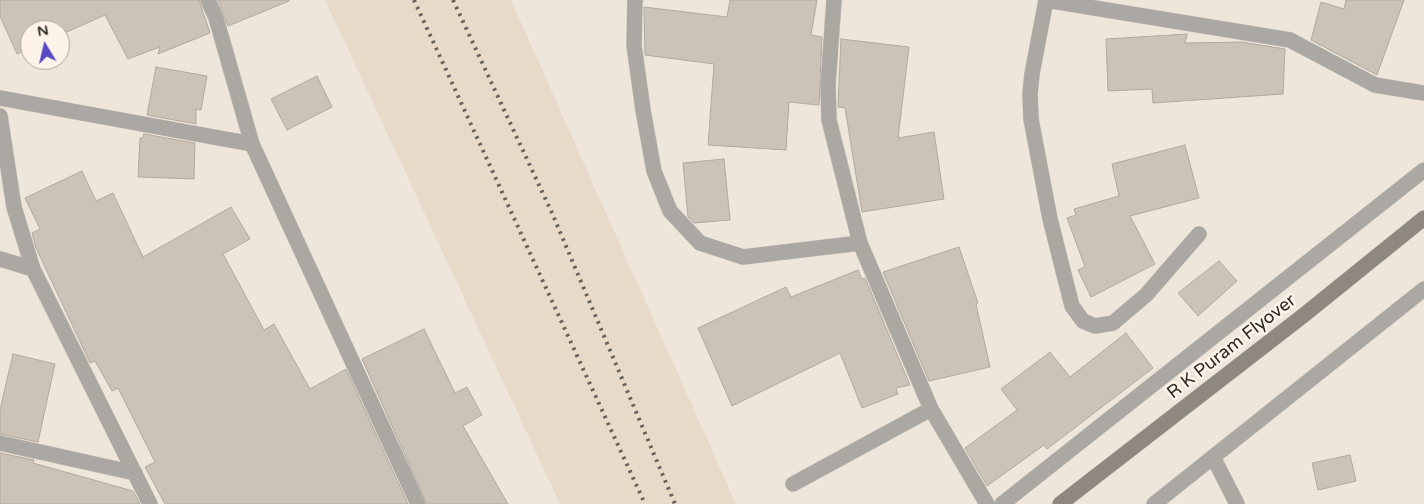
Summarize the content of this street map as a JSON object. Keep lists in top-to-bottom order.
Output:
{
  "streets": {
    "main road": ["R K Puram Flyover"]
  },
  "north": "top"
}
